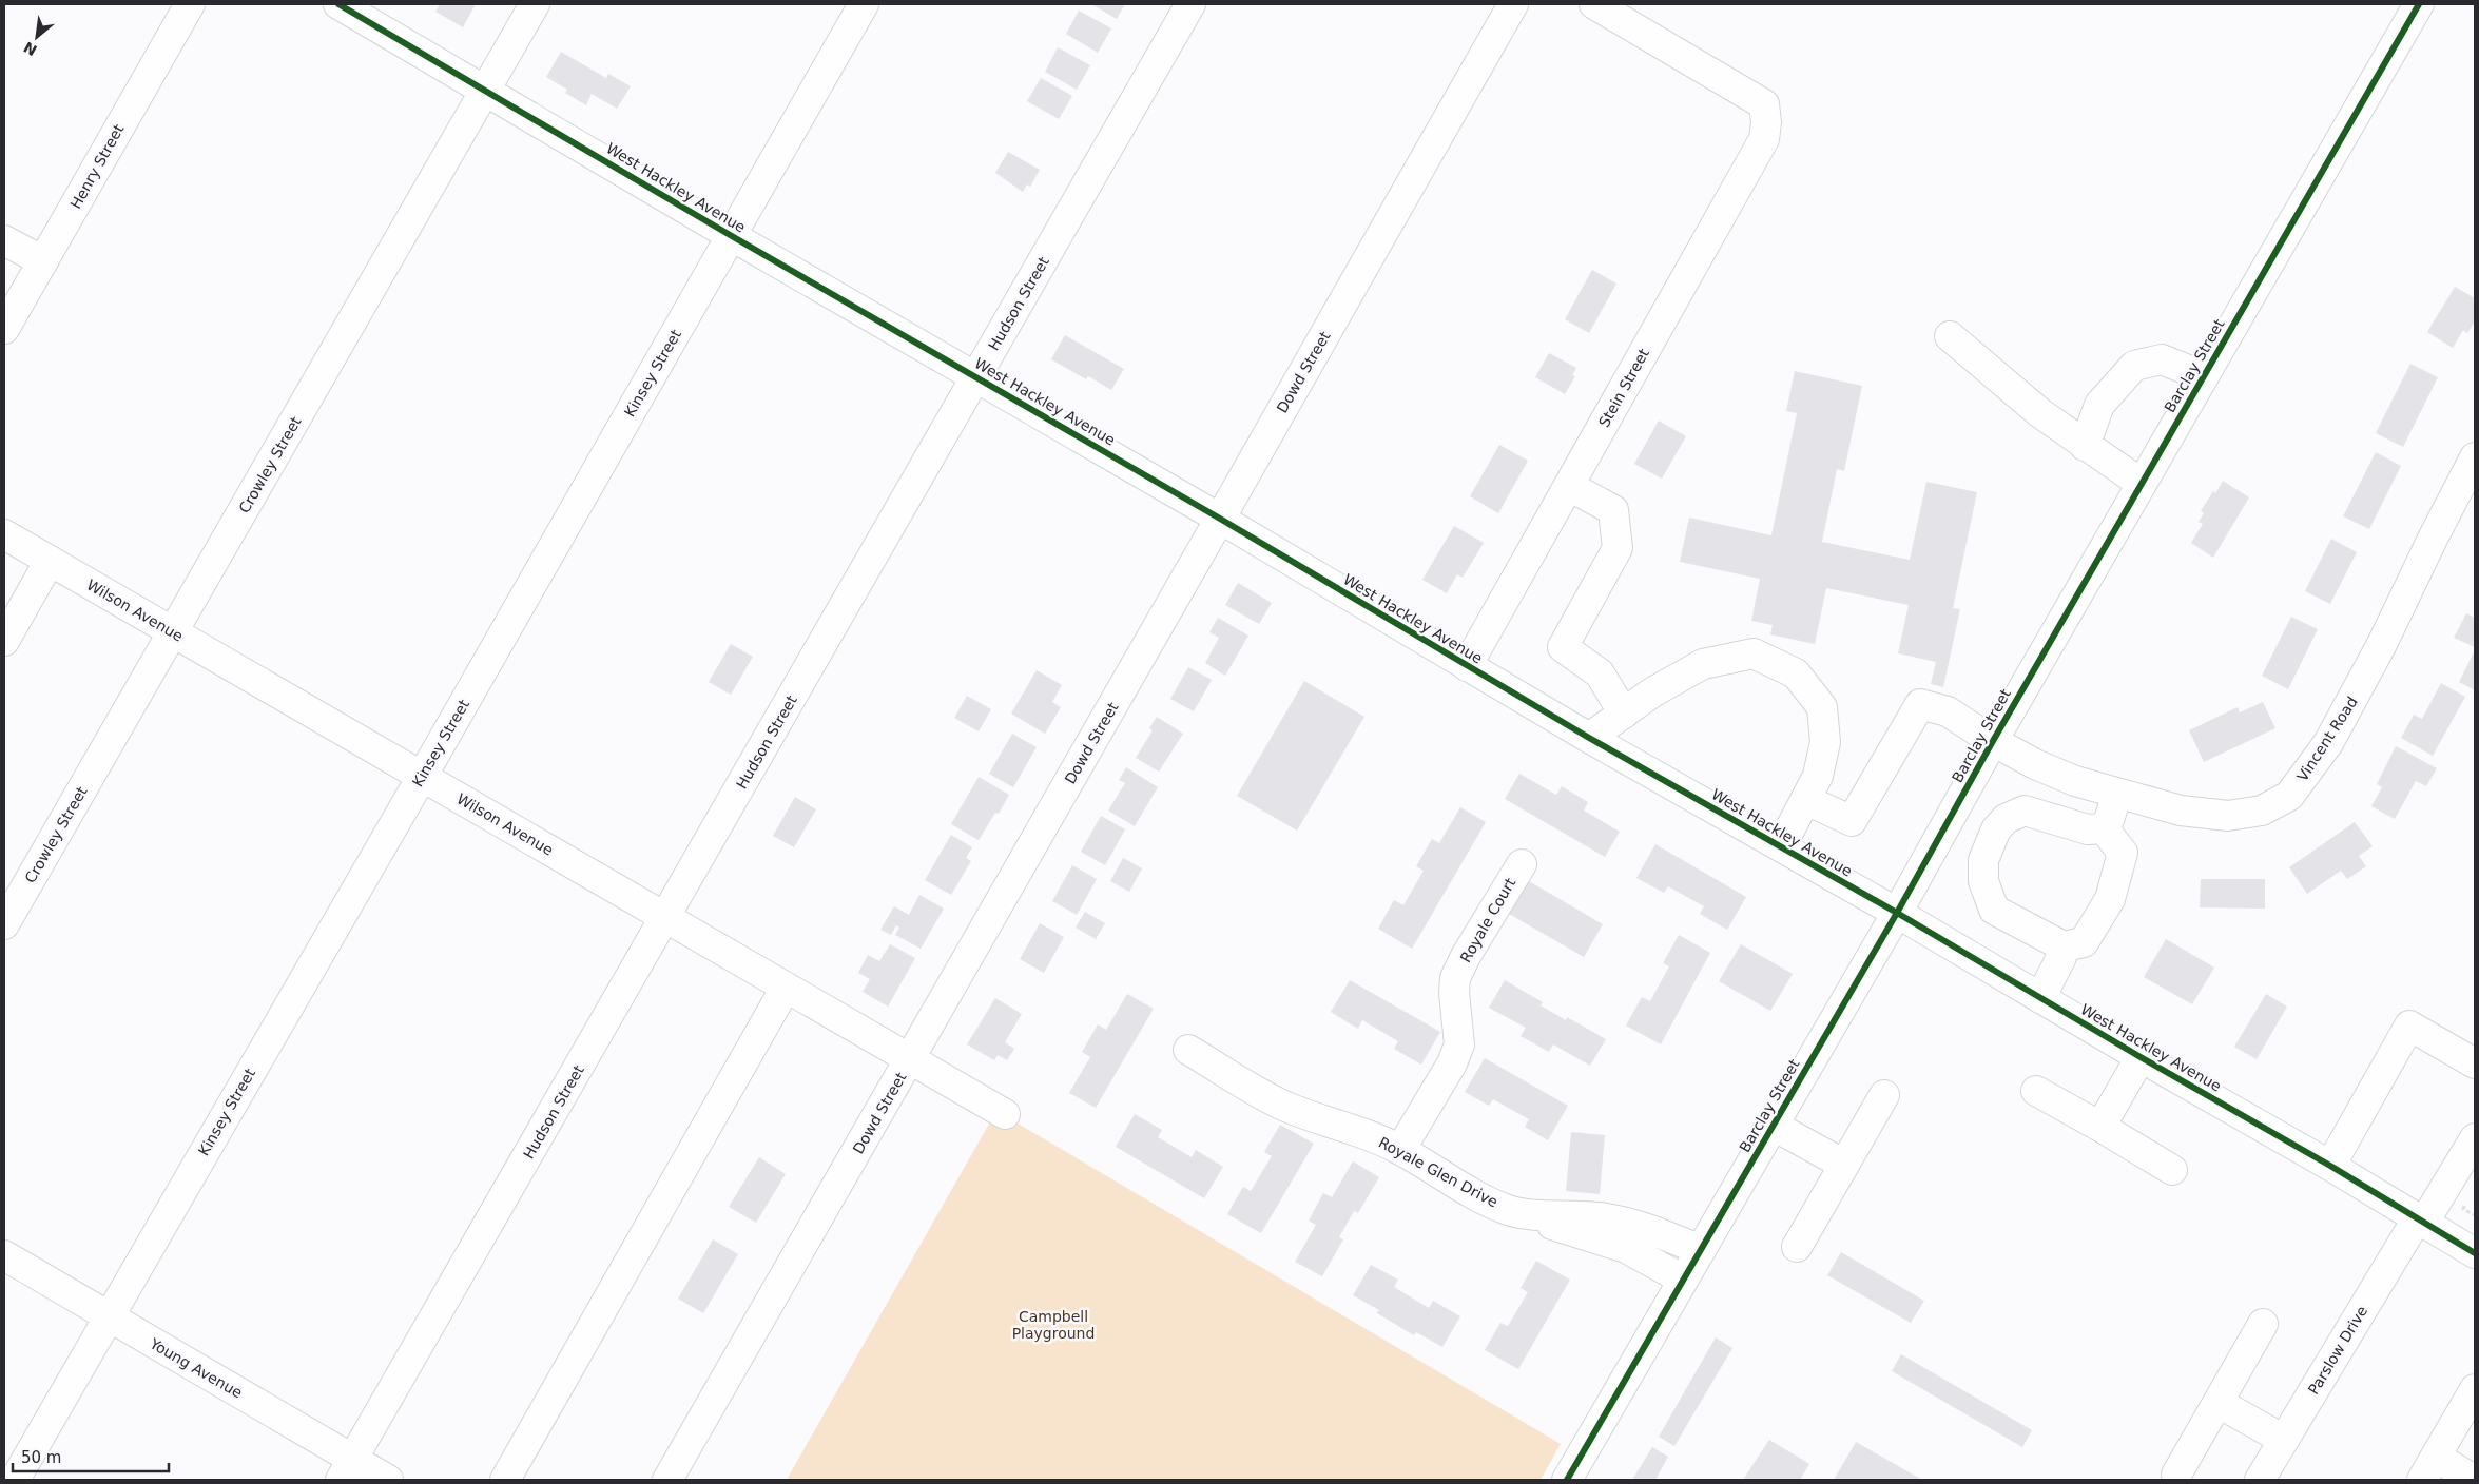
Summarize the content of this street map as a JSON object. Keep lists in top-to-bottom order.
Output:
{
  "streets": {
    "street": [
      "Henry Street",
      "West Hackley Avenue",
      "Hudson Street",
      "Barclay Street",
      "Dowd Street",
      "Kinsey Street",
      "Stein Street",
      "Crowley Street",
      "Wilson Avenue",
      "Vincent Road",
      "Royale Court",
      "Royale Glen Drive",
      "Parslow Drive",
      "Young Avenue"
    ]
  },
  "crossings": [
    ["West Hackley Avenue", "Hudson Street"],
    ["West Hackley Avenue", "Barclay Street"],
    ["West Hackley Avenue", "Dowd Street"],
    ["West Hackley Avenue", "Kinsey Street"],
    ["West Hackley Avenue", "Stein Street"],
    ["West Hackley Avenue", "Crowley Street"],
    ["West Hackley Avenue", "Parslow Drive"],
    ["Hudson Street", "Wilson Avenue"],
    ["Hudson Street", "Young Avenue"],
    ["Barclay Street", "Vincent Road"],
    ["Barclay Street", "Royale Glen Drive"],
    ["Dowd Street", "Wilson Avenue"],
    ["Kinsey Street", "Wilson Avenue"],
    ["Kinsey Street", "Young Avenue"],
    ["Crowley Street", "Wilson Avenue"],
    ["Royale Court", "Royale Glen Drive"]
  ],
  "parks": ["Campbell Playground"],
  "scale_bar": "50 m",
  "north": "bottom left"
}
